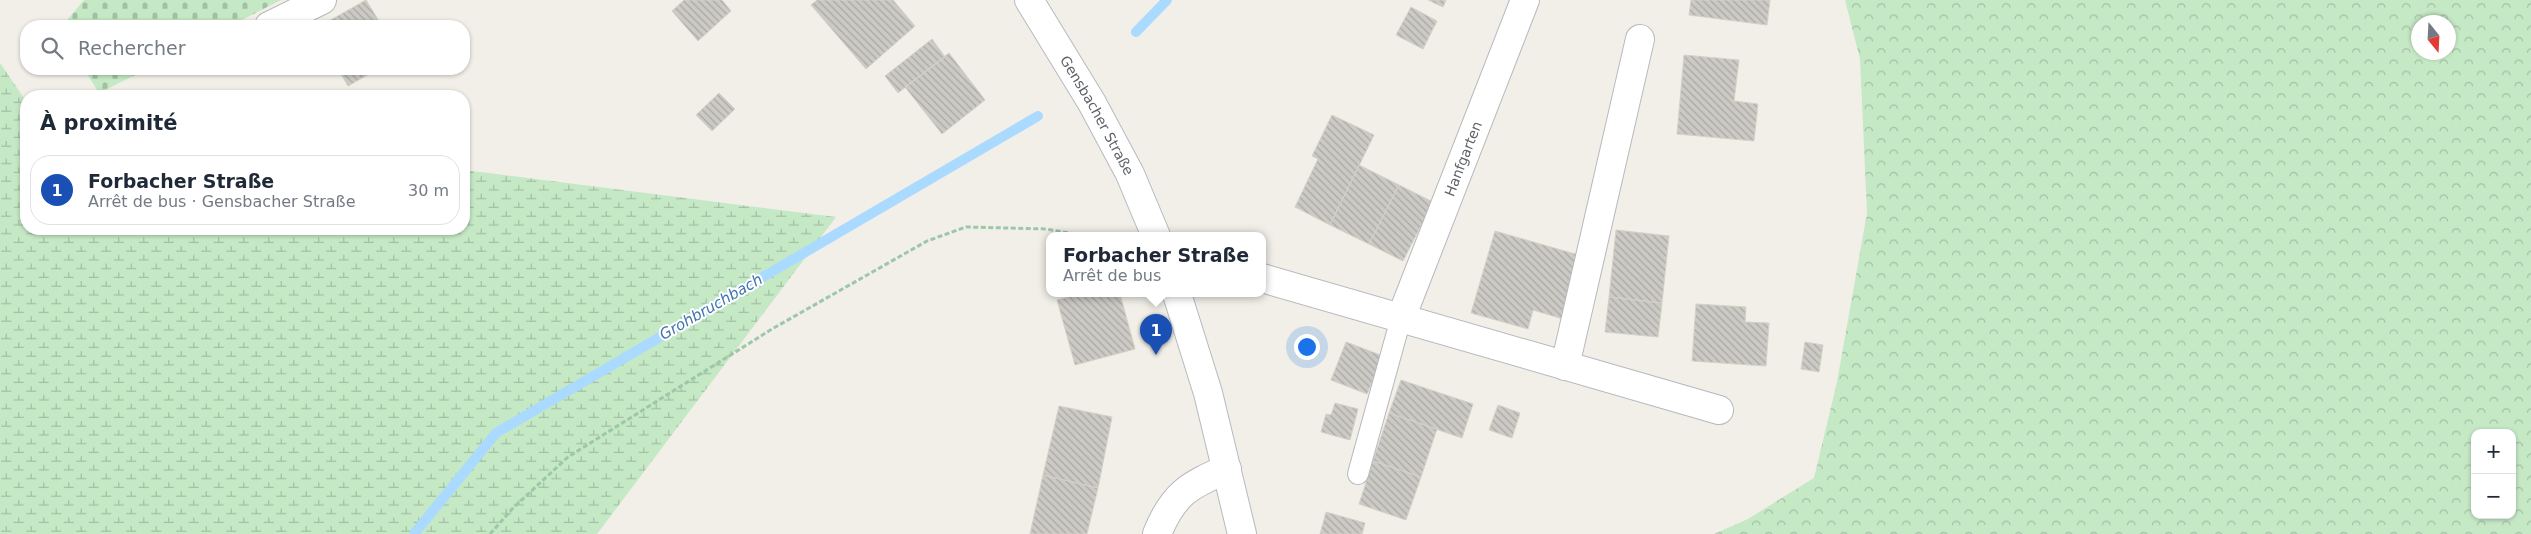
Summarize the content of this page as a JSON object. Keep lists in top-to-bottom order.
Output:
{
  "streets": {
    "street": ["Gensbacher Straße", "Hanfgarten"]
  },
  "water": ["Grohbruchbach"],
  "north": "bottom",
  "page": {
    "search": "Rechercher",
    "heading": "À proximité",
    "list": [
      {
        "mark": "1",
        "name": "Forbacher Straße",
        "note": "Arrêt de bus · Gensbacher Straße",
        "value": "30 m"
      }
    ],
    "popup": ["Forbacher Straße", "Arrêt de bus"],
    "pins": "1",
    "map_buttons": ["+", "−"]
  }
}
